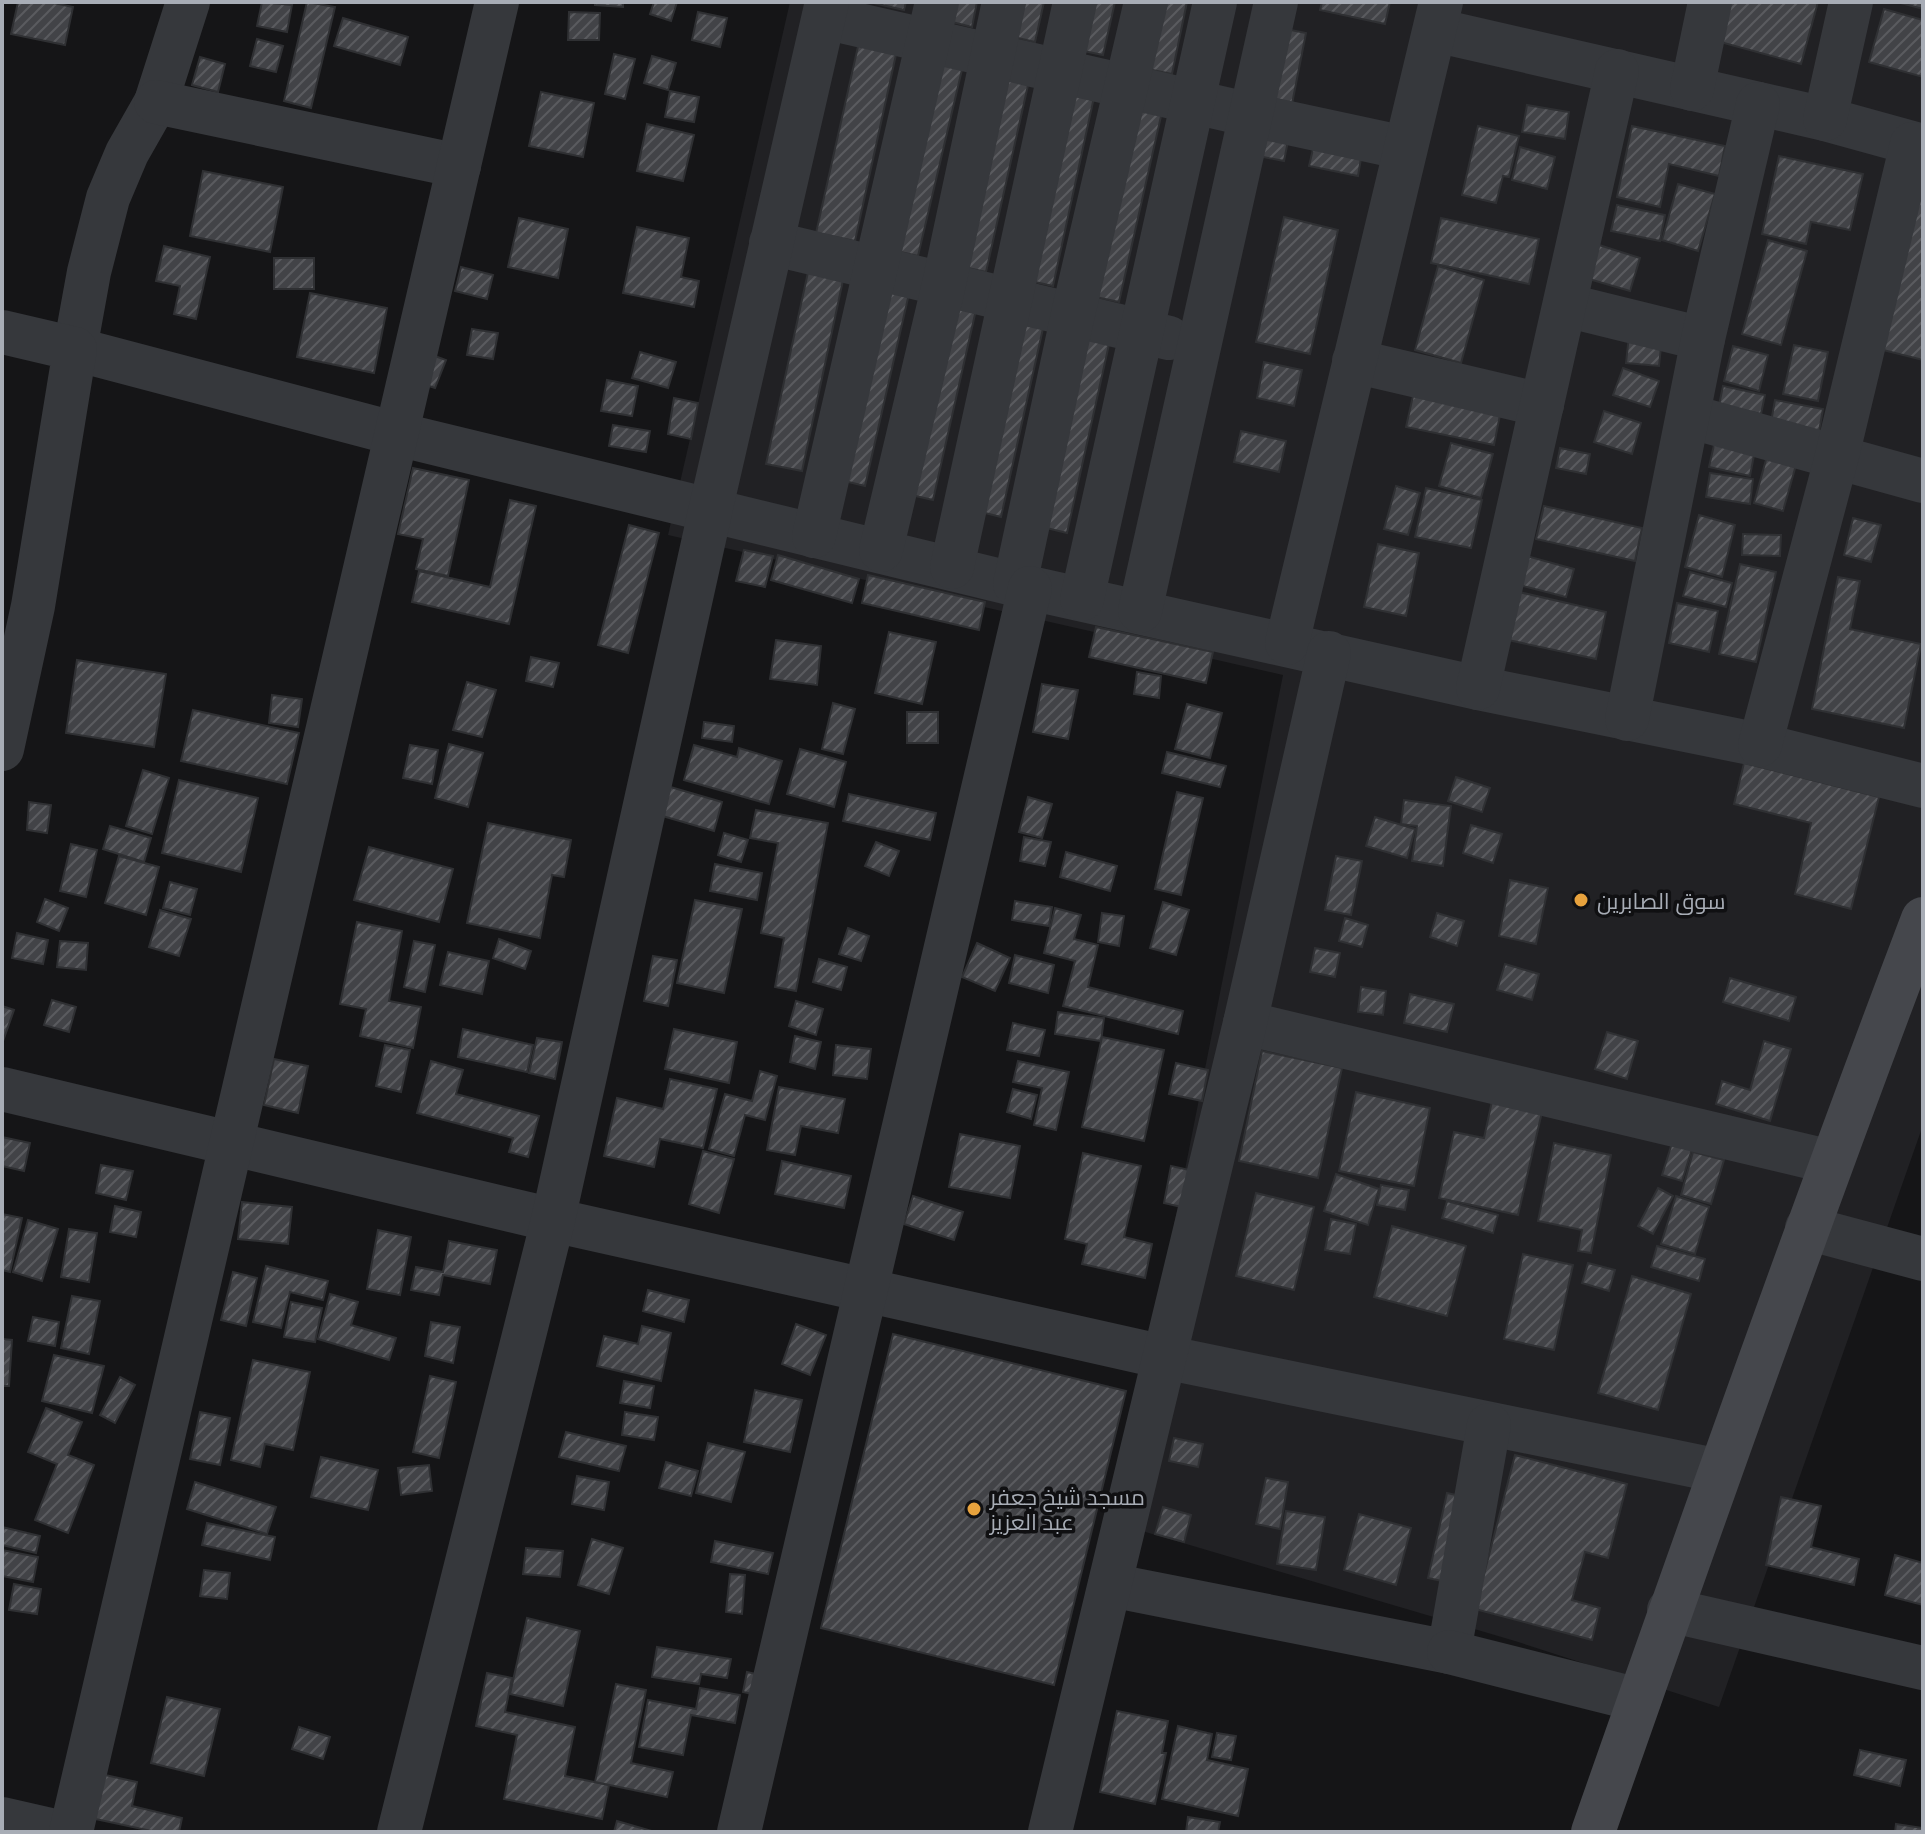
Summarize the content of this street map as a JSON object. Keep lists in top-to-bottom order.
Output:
{
  "places": ["سوق الصابرين", "مسجد شيخ جعفر عبد العزيز"]
}
